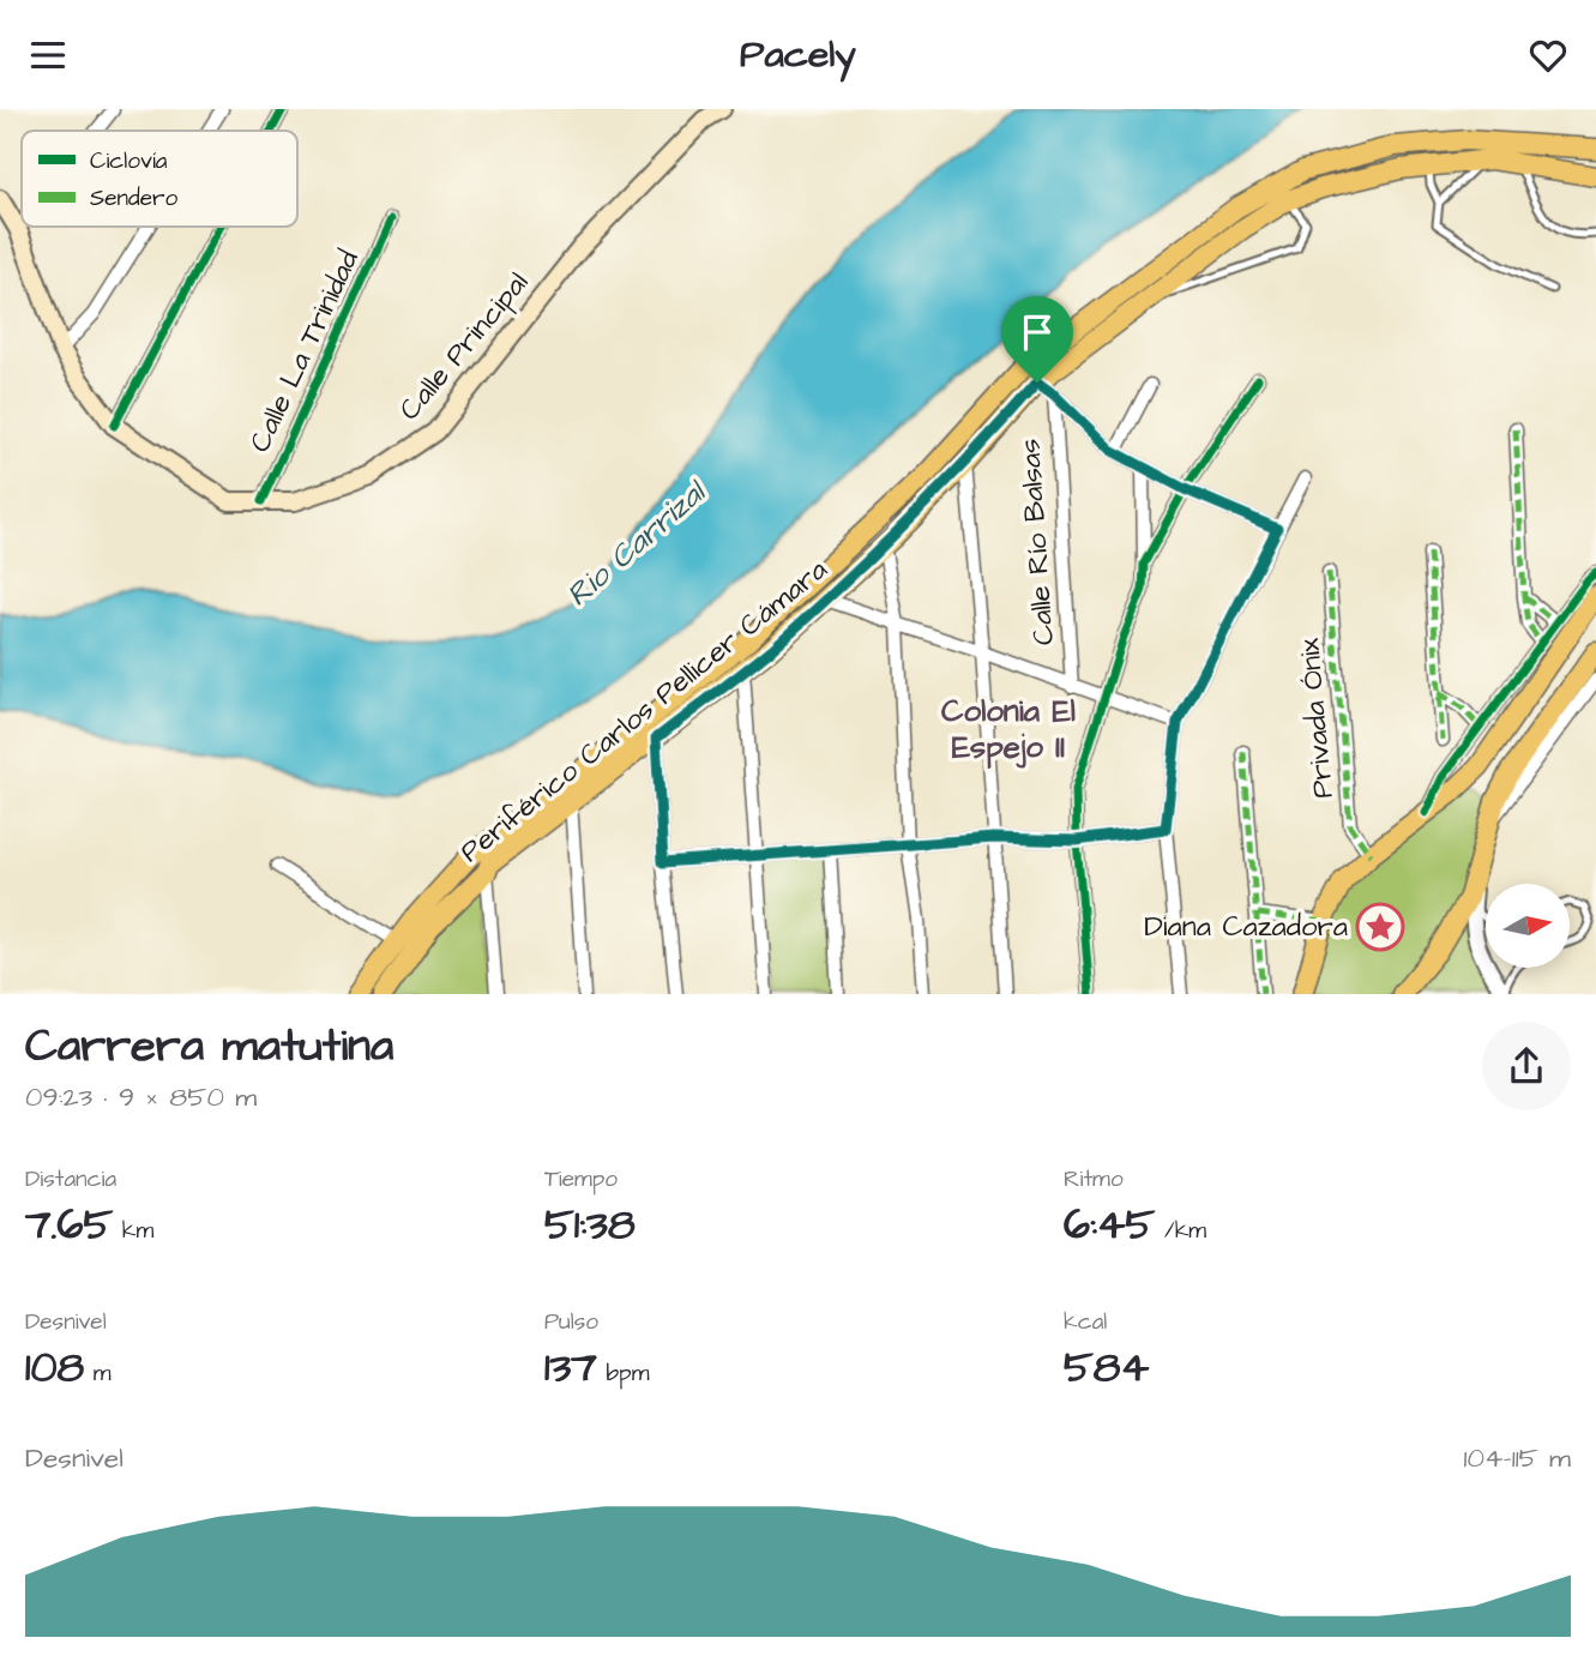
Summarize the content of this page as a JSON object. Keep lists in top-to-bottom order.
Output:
{
  "streets": {
    "main road": ["Calle Principal", "Periférico Carlos Pellicer Cámara"],
    "street": ["Calle La Trinidad", "Calle Río Balsas", "Privada Ónix"]
  },
  "crossings": [
    ["Calle Principal", "Calle La Trinidad"]
  ],
  "districts": ["Colonia El Espejo II"],
  "water": ["Rio Carrizal"],
  "places": {
    "place": ["Diana Cazadora"]
  },
  "legend": ["Ciclovía", "Sendero"],
  "north": "right",
  "page": {
    "header": "Pacely",
    "heading": ["Carrera matutina", "09:23 · 9 × 850 m"],
    "stats": [
      ["Distancia", "7.65 km"],
      ["Tiempo", "51:38"],
      ["Ritmo", "6:45 /km"],
      ["Desnivel", "108 m"],
      ["Pulso", "137 bpm"],
      ["kcal", "584"]
    ],
    "chart": ["Desnivel", "104–115 m"]
  }
}
